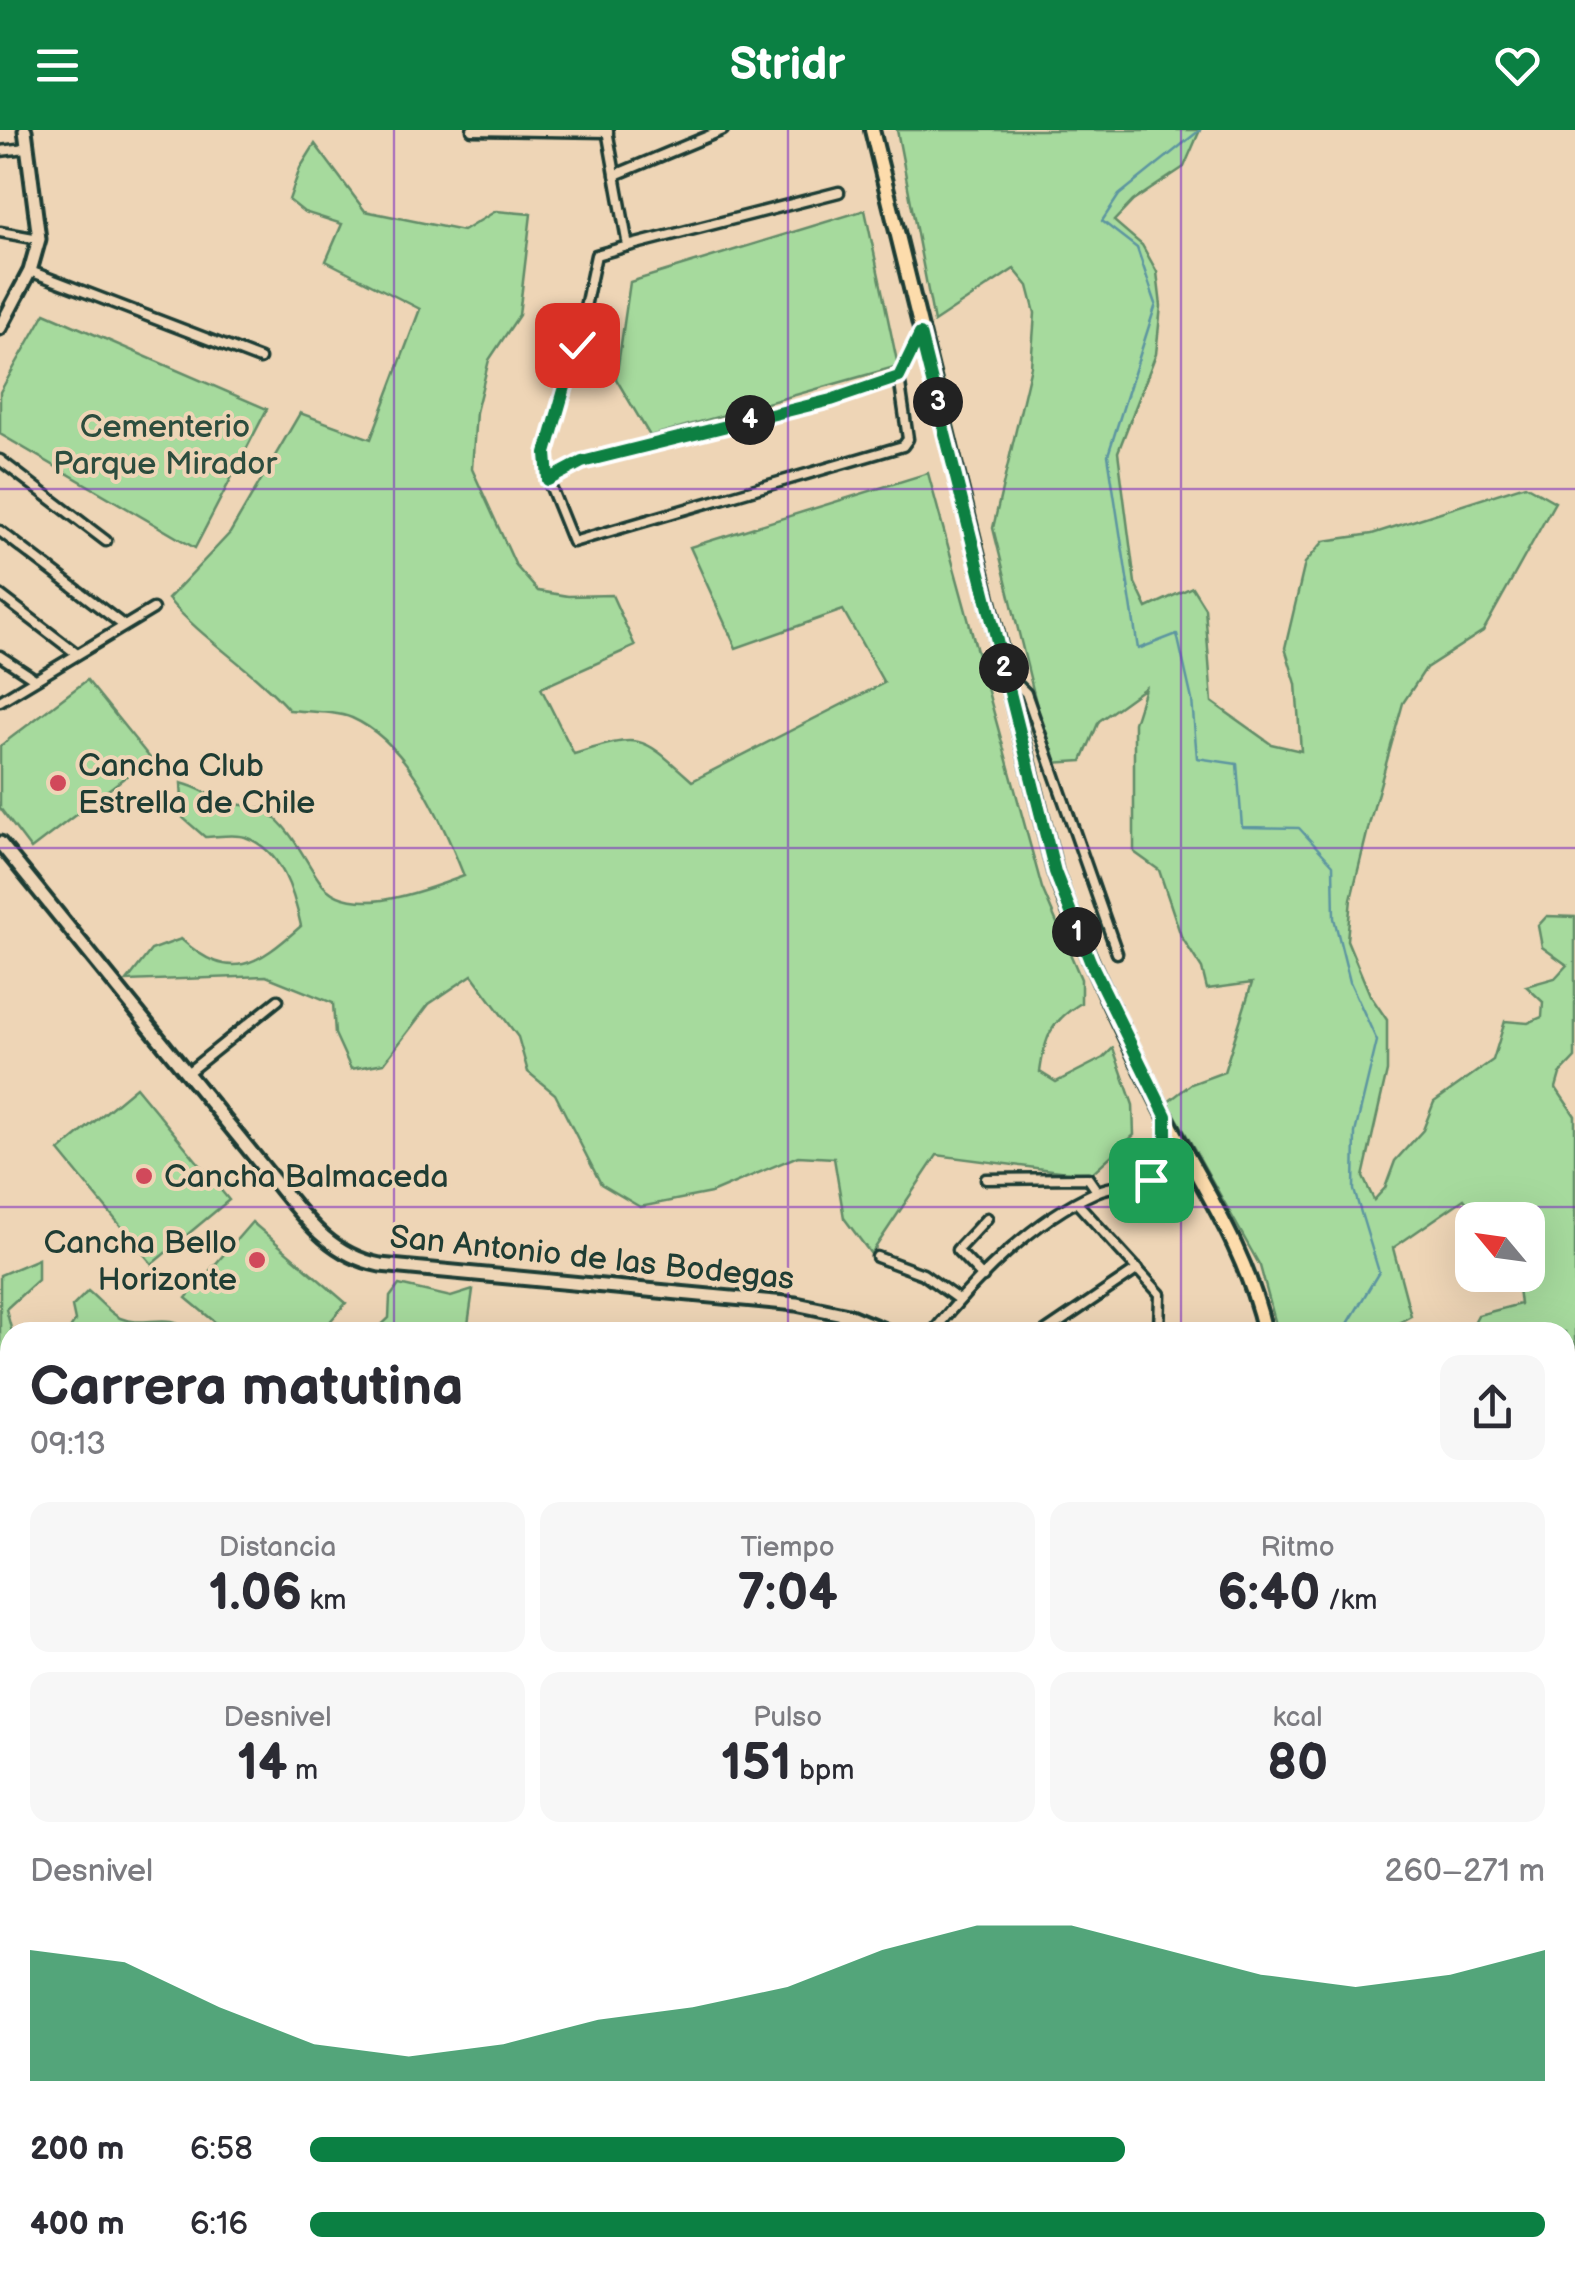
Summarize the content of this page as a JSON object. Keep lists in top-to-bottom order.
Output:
{
  "streets": {
    "street": ["San Antonio de las Bodegas"]
  },
  "parks": ["Cementerio Parque Mirador"],
  "places": ["Cancha Club Estrella de Chile", "Cancha Balmaceda", "Cancha Bello Horizonte"],
  "north": "top left",
  "page": {
    "header": "Stridr",
    "pins": [
      "3",
      "4",
      "2",
      "1"
    ],
    "heading": ["Carrera matutina", "09:13"],
    "stats": [
      ["Distancia", "1.06 km"],
      ["Tiempo", "7:04"],
      ["Ritmo", "6:40 /km"],
      ["Desnivel", "14 m"],
      ["Pulso", "151 bpm"],
      ["kcal", "80"]
    ],
    "chart": ["Desnivel", "260–271 m"],
    "list": [
      {
        "name": "200 m",
        "note": "6:58"
      },
      {
        "name": "400 m",
        "note": "6:16"
      }
    ]
  }
}
